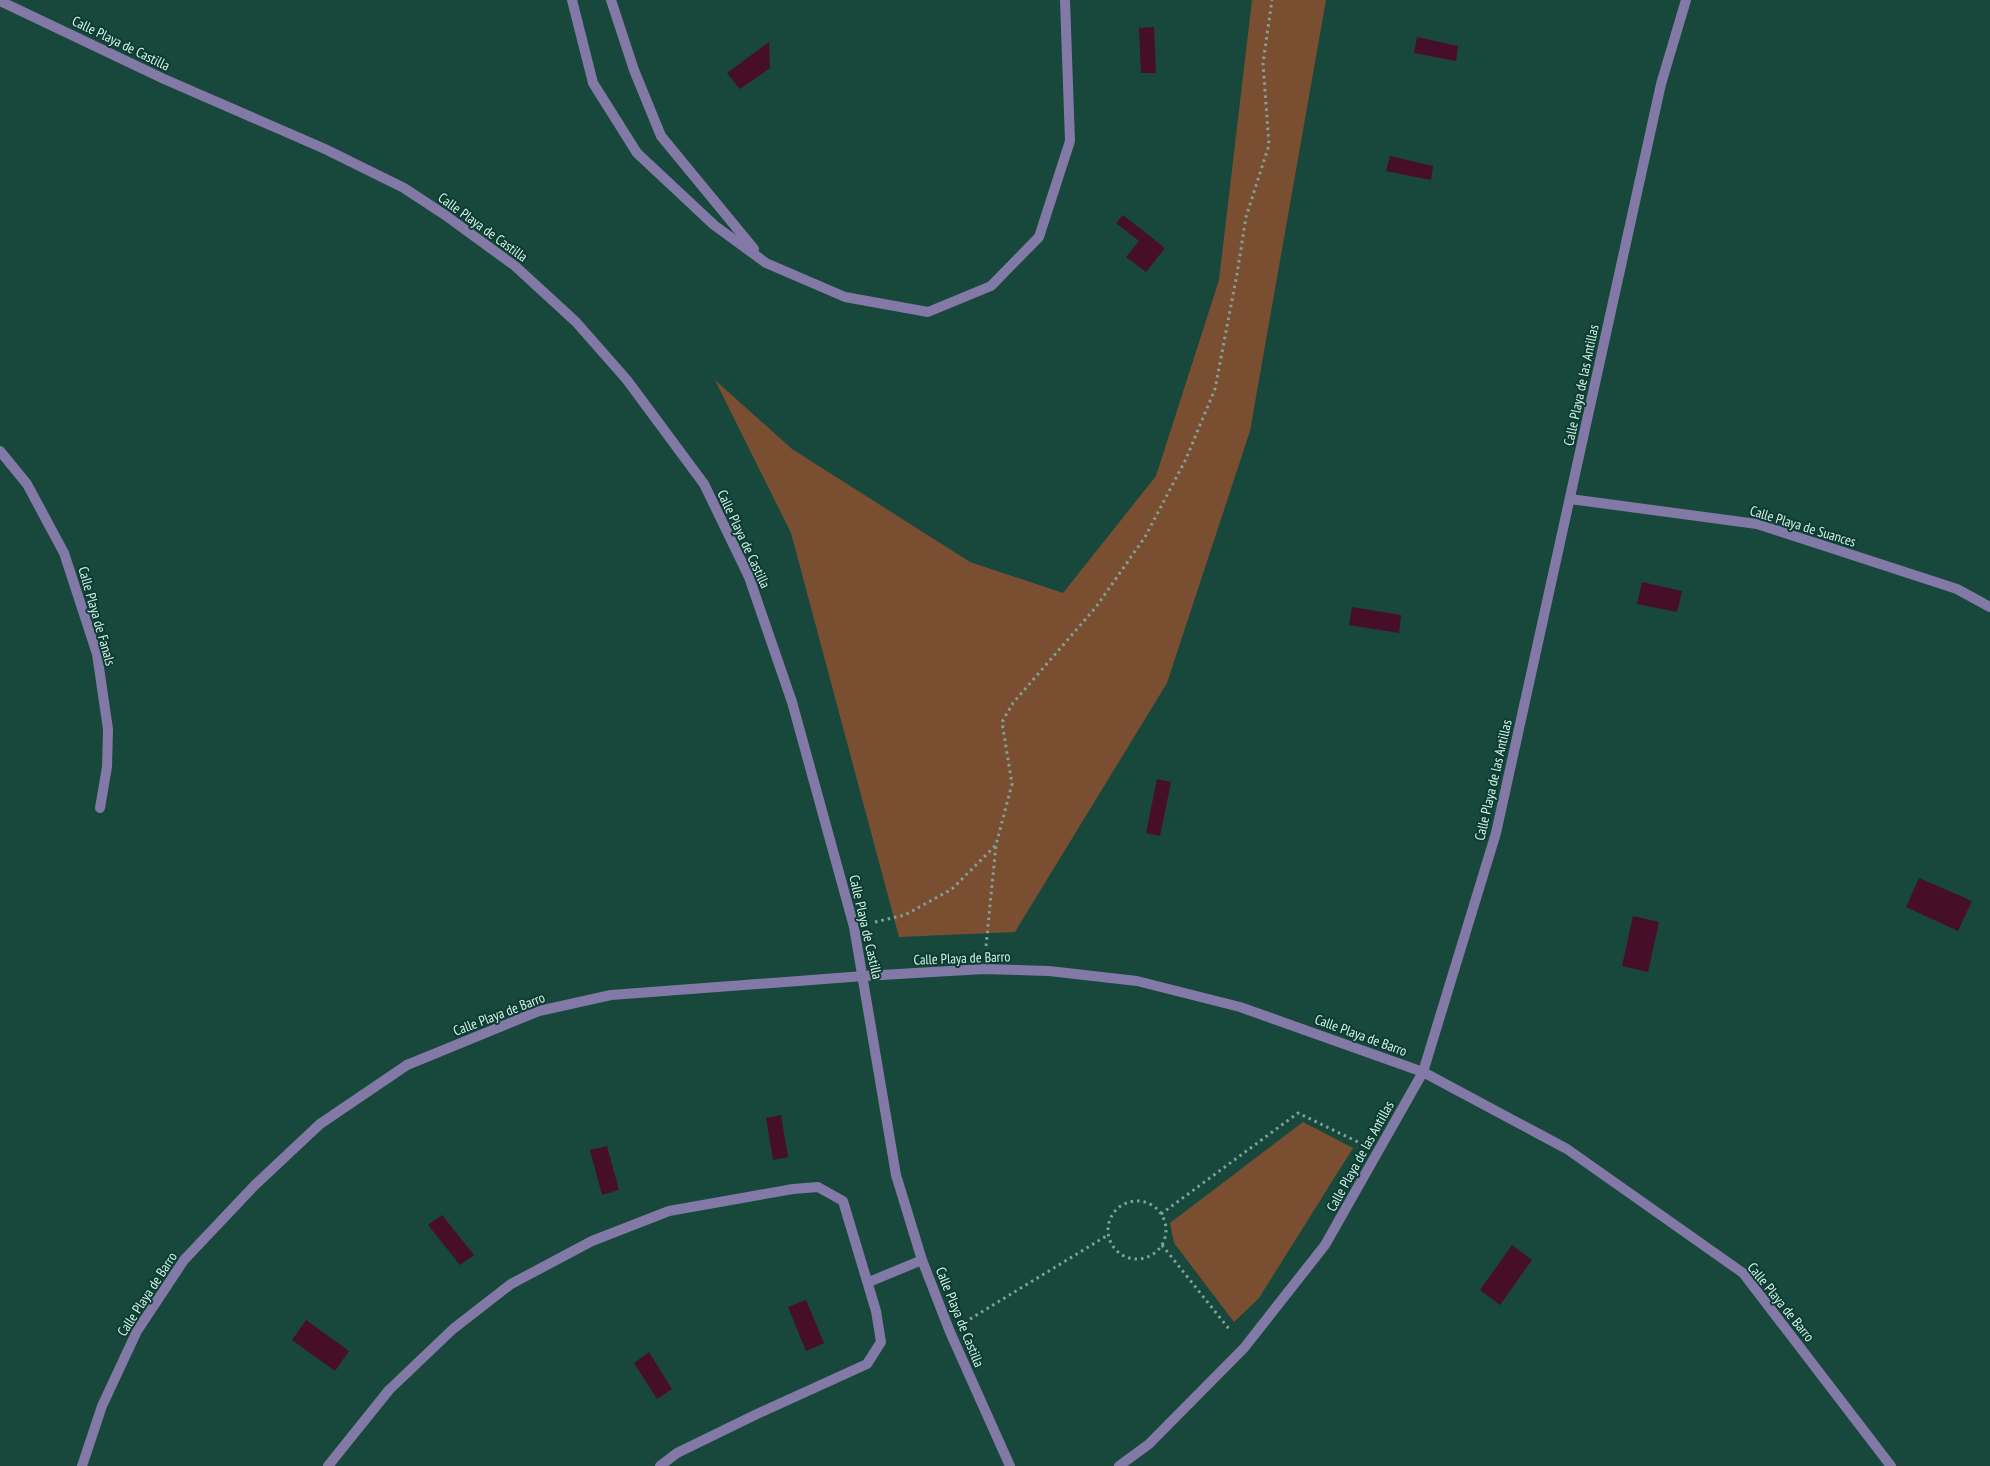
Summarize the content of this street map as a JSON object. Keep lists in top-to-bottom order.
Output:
{
  "streets": {
    "street": [
      "Calle Playa de Castilla",
      "Calle Playa de las Antillas",
      "Calle Playa de Suances",
      "Calle Playa de Fanals",
      "Calle Playa de Barro"
    ]
  },
  "crossings": [
    ["Calle Playa de Castilla", "Calle Playa de Barro"],
    ["Calle Playa de las Antillas", "Calle Playa de Suances"],
    ["Calle Playa de las Antillas", "Calle Playa de Barro"]
  ]
}
